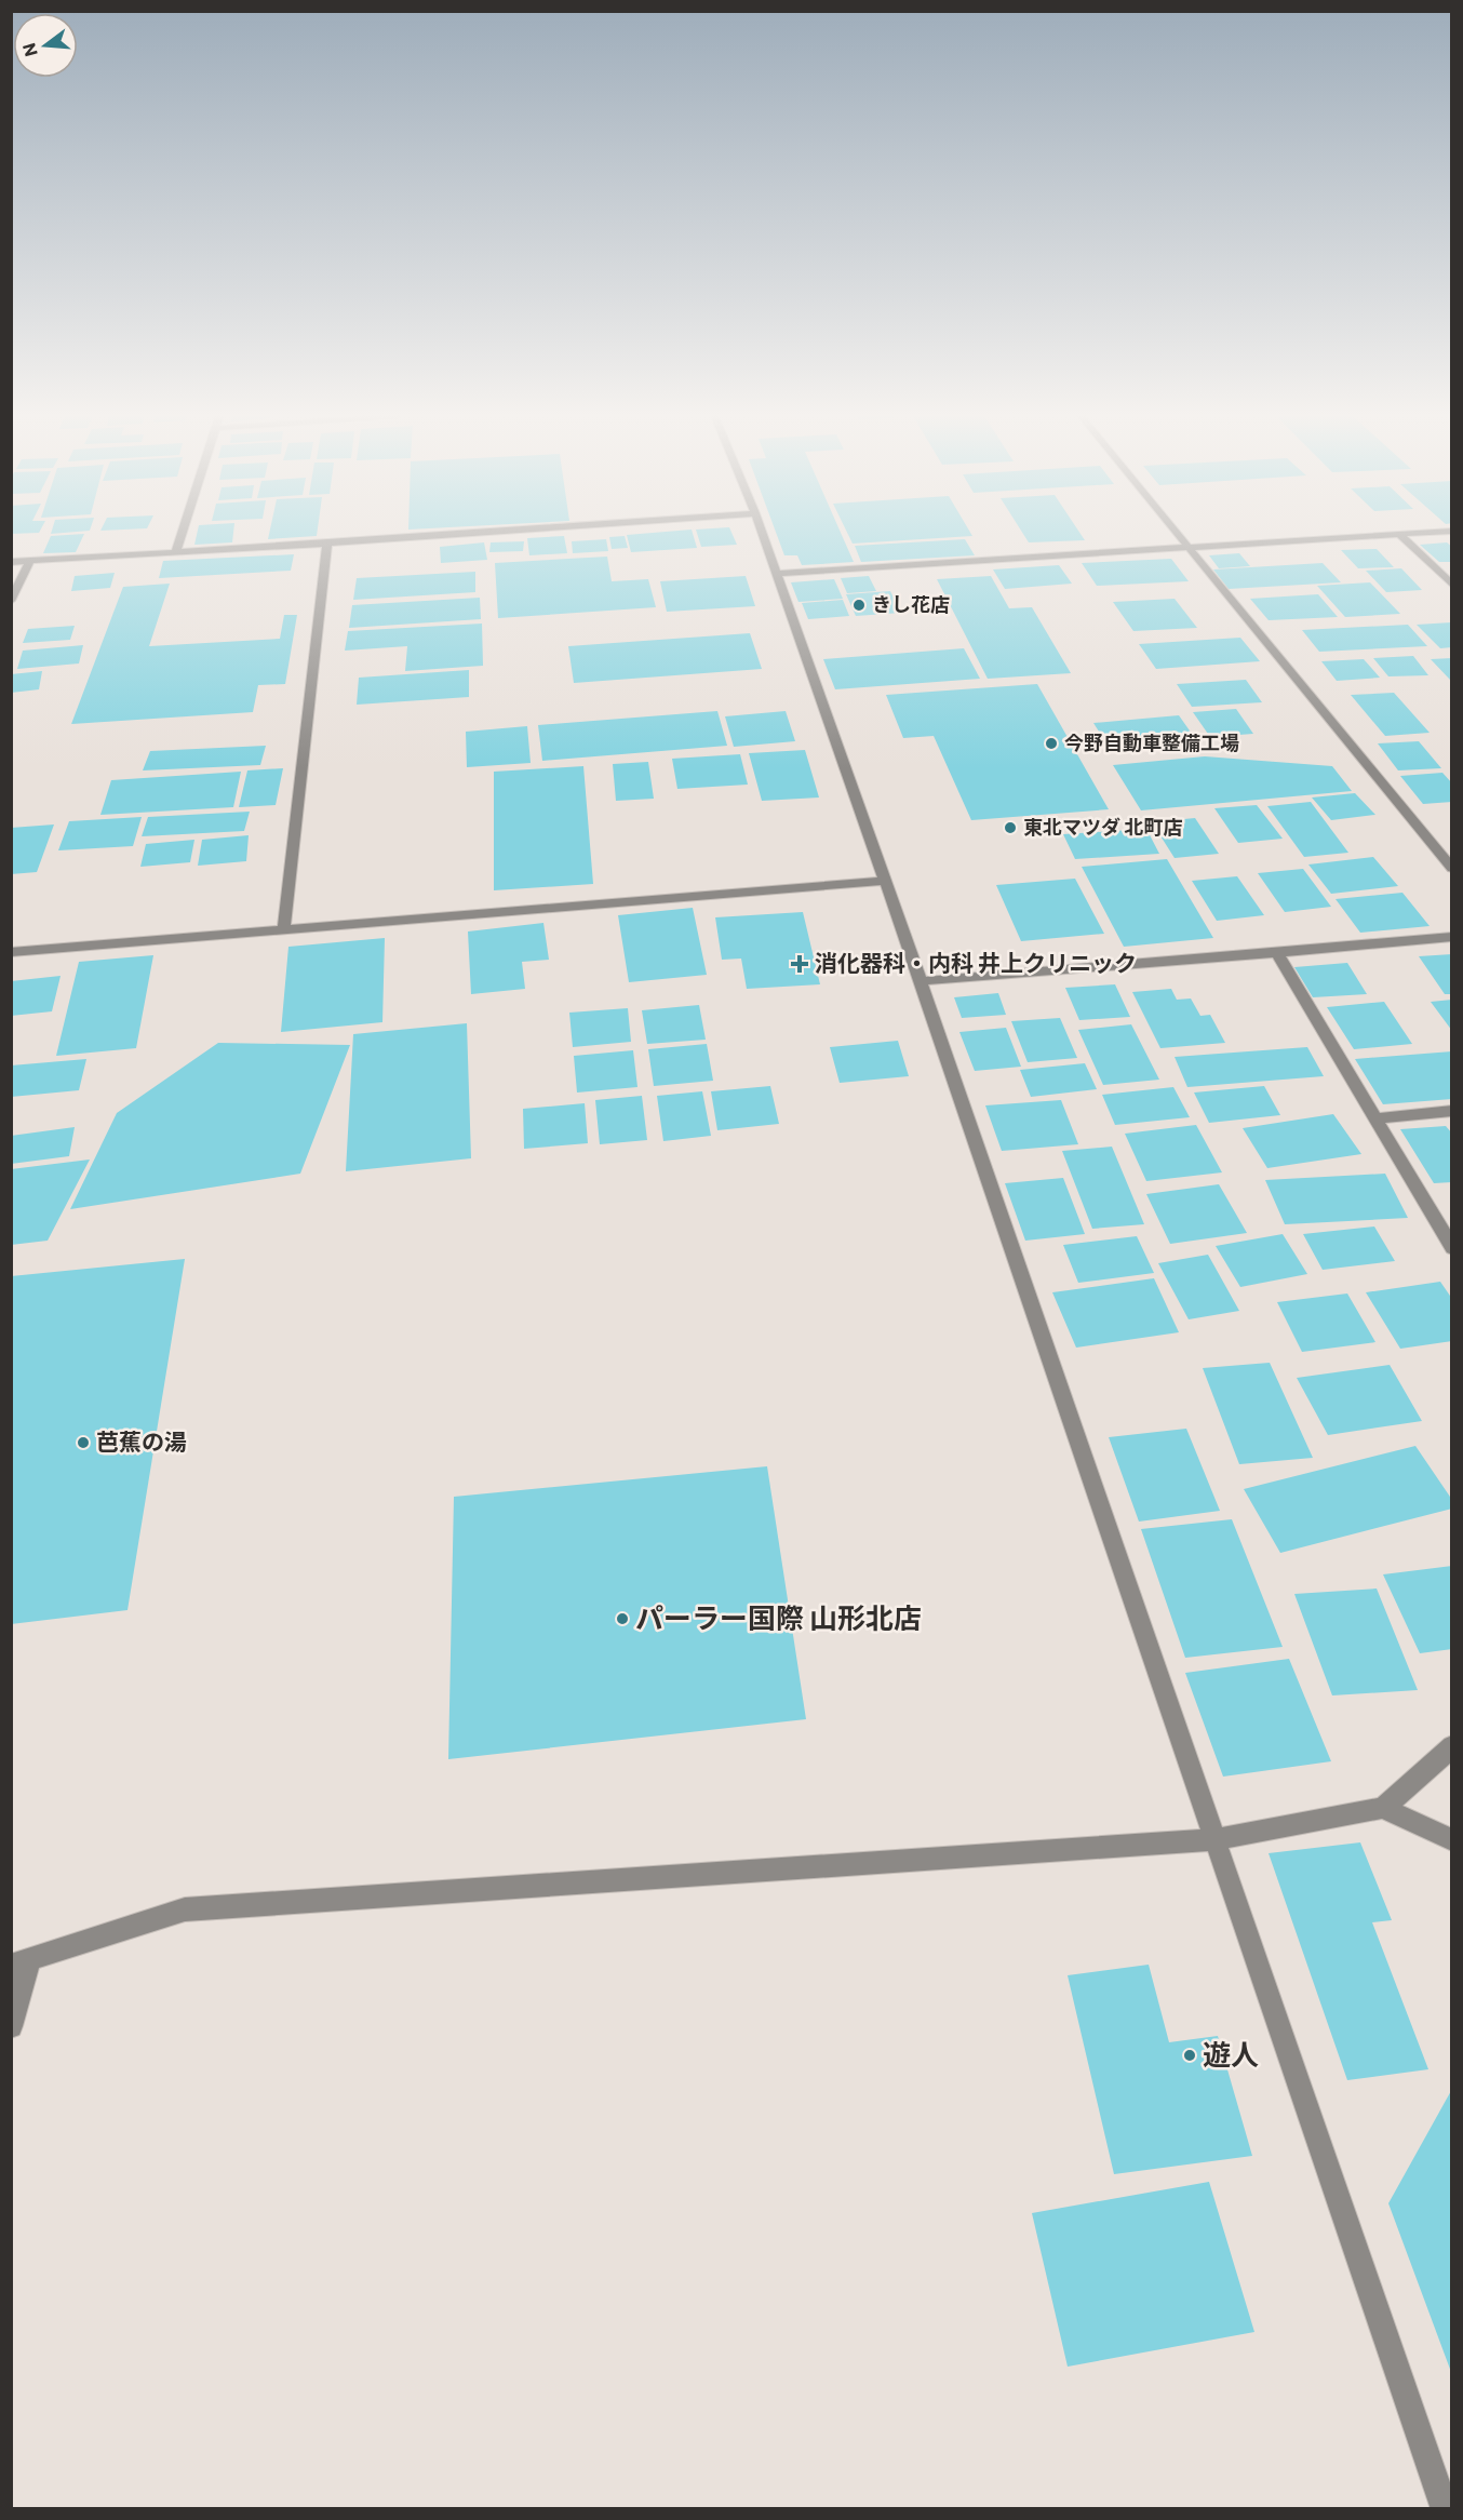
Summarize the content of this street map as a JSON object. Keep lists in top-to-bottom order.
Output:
{
  "places": {
    "other": [
      "きし花店",
      "今野自動車整備工場",
      "東北マツダ 北町店",
      "芭蕉の湯",
      "パーラー国際 山形北店",
      "遊人"
    ],
    "health": ["消化器科・内科 井上クリニック"]
  },
  "north": "left"
}
